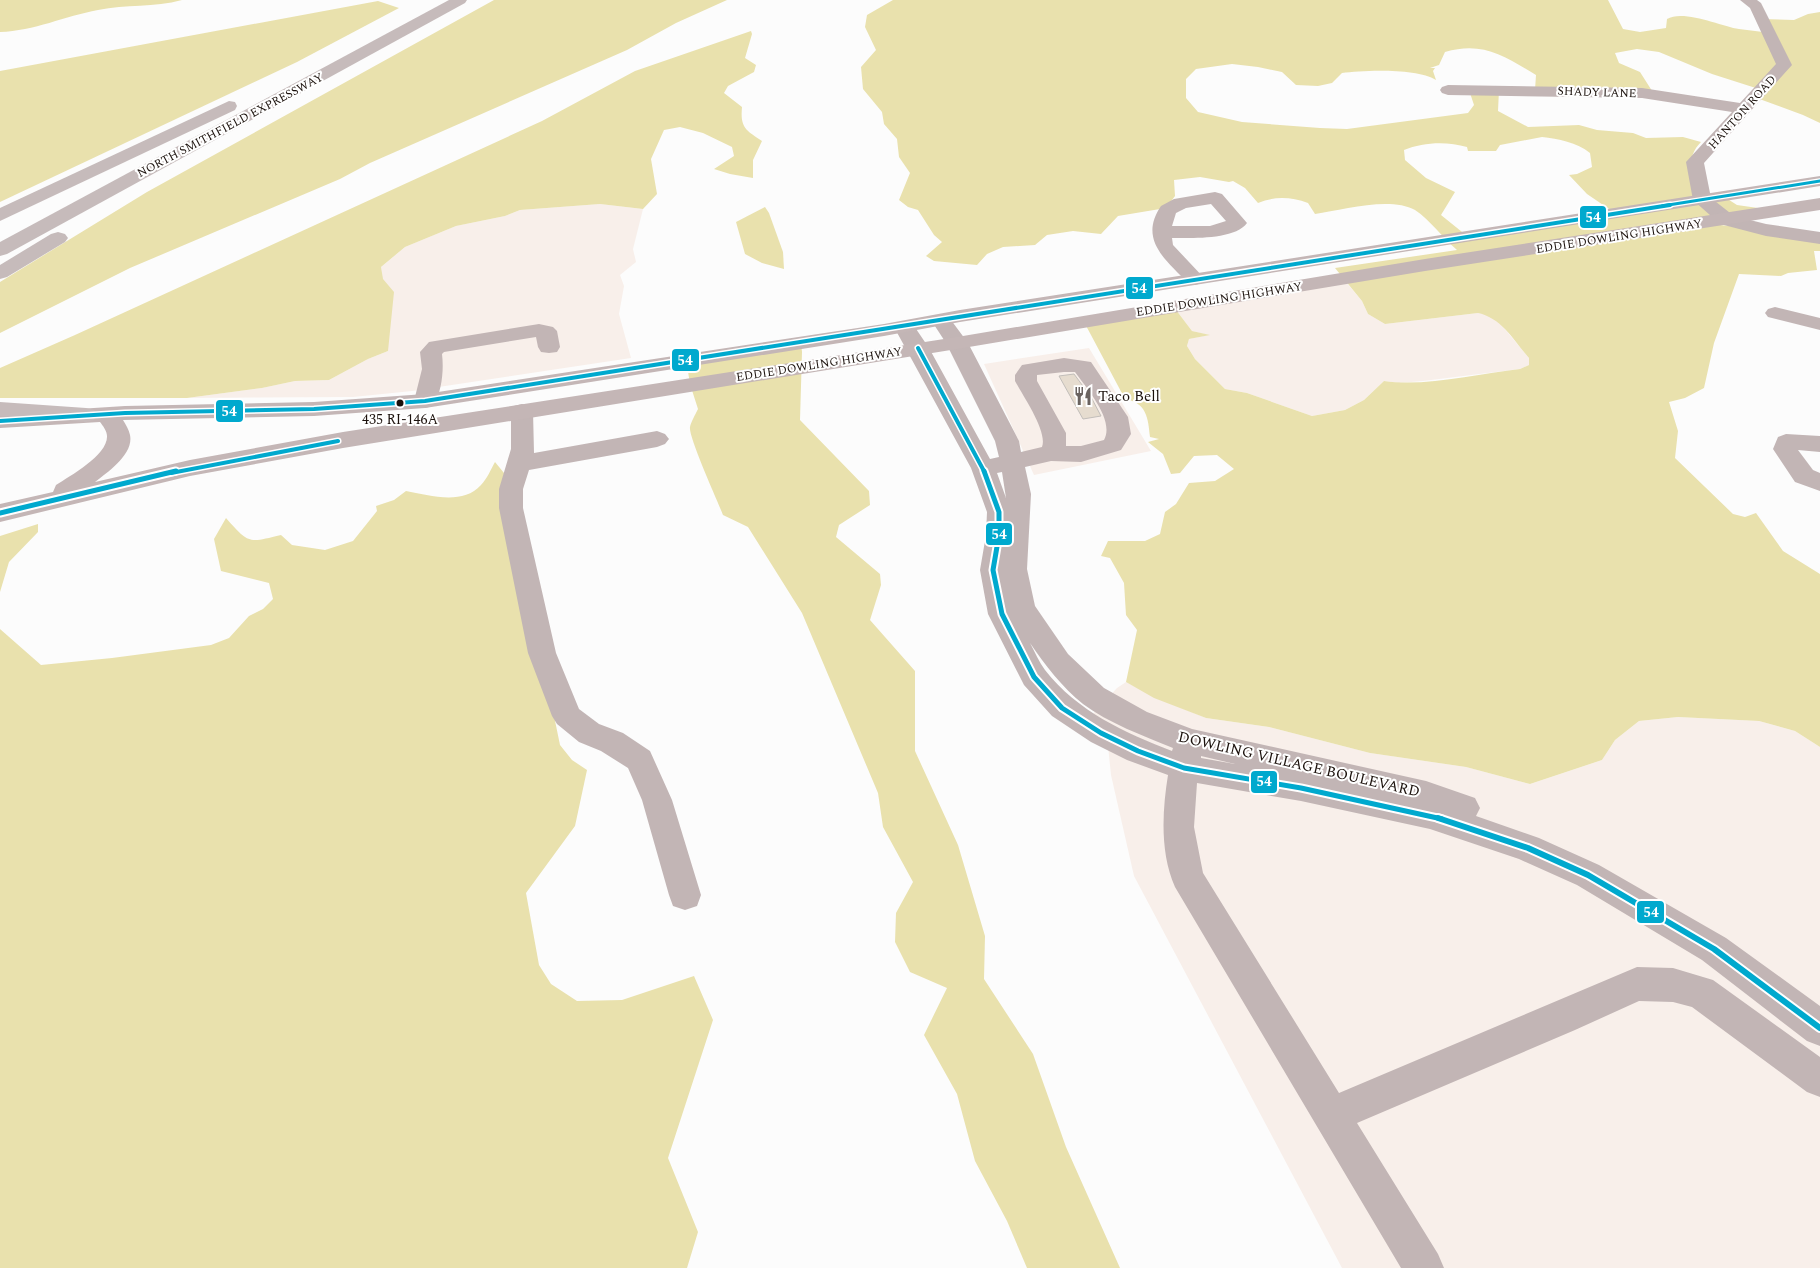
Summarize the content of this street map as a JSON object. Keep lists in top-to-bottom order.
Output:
{
  "streets": {
    "highway": ["NORTH SMITHFIELD EXPRESSWAY"],
    "main road": ["EDDIE DOWLING HIGHWAY"],
    "street": ["SHADY LANE", "HANTON ROAD", "DOWLING VILLAGE BOULEVARD"]
  },
  "crossings": [
    ["SHADY LANE", "HANTON ROAD"],
    ["HANTON ROAD", "EDDIE DOWLING HIGHWAY"],
    ["EDDIE DOWLING HIGHWAY", "DOWLING VILLAGE BOULEVARD"]
  ],
  "places": {
    "restaurant": ["Taco Bell"],
    "other": ["435 RI-146A"]
  },
  "lines": ["transit line 54"]
}
